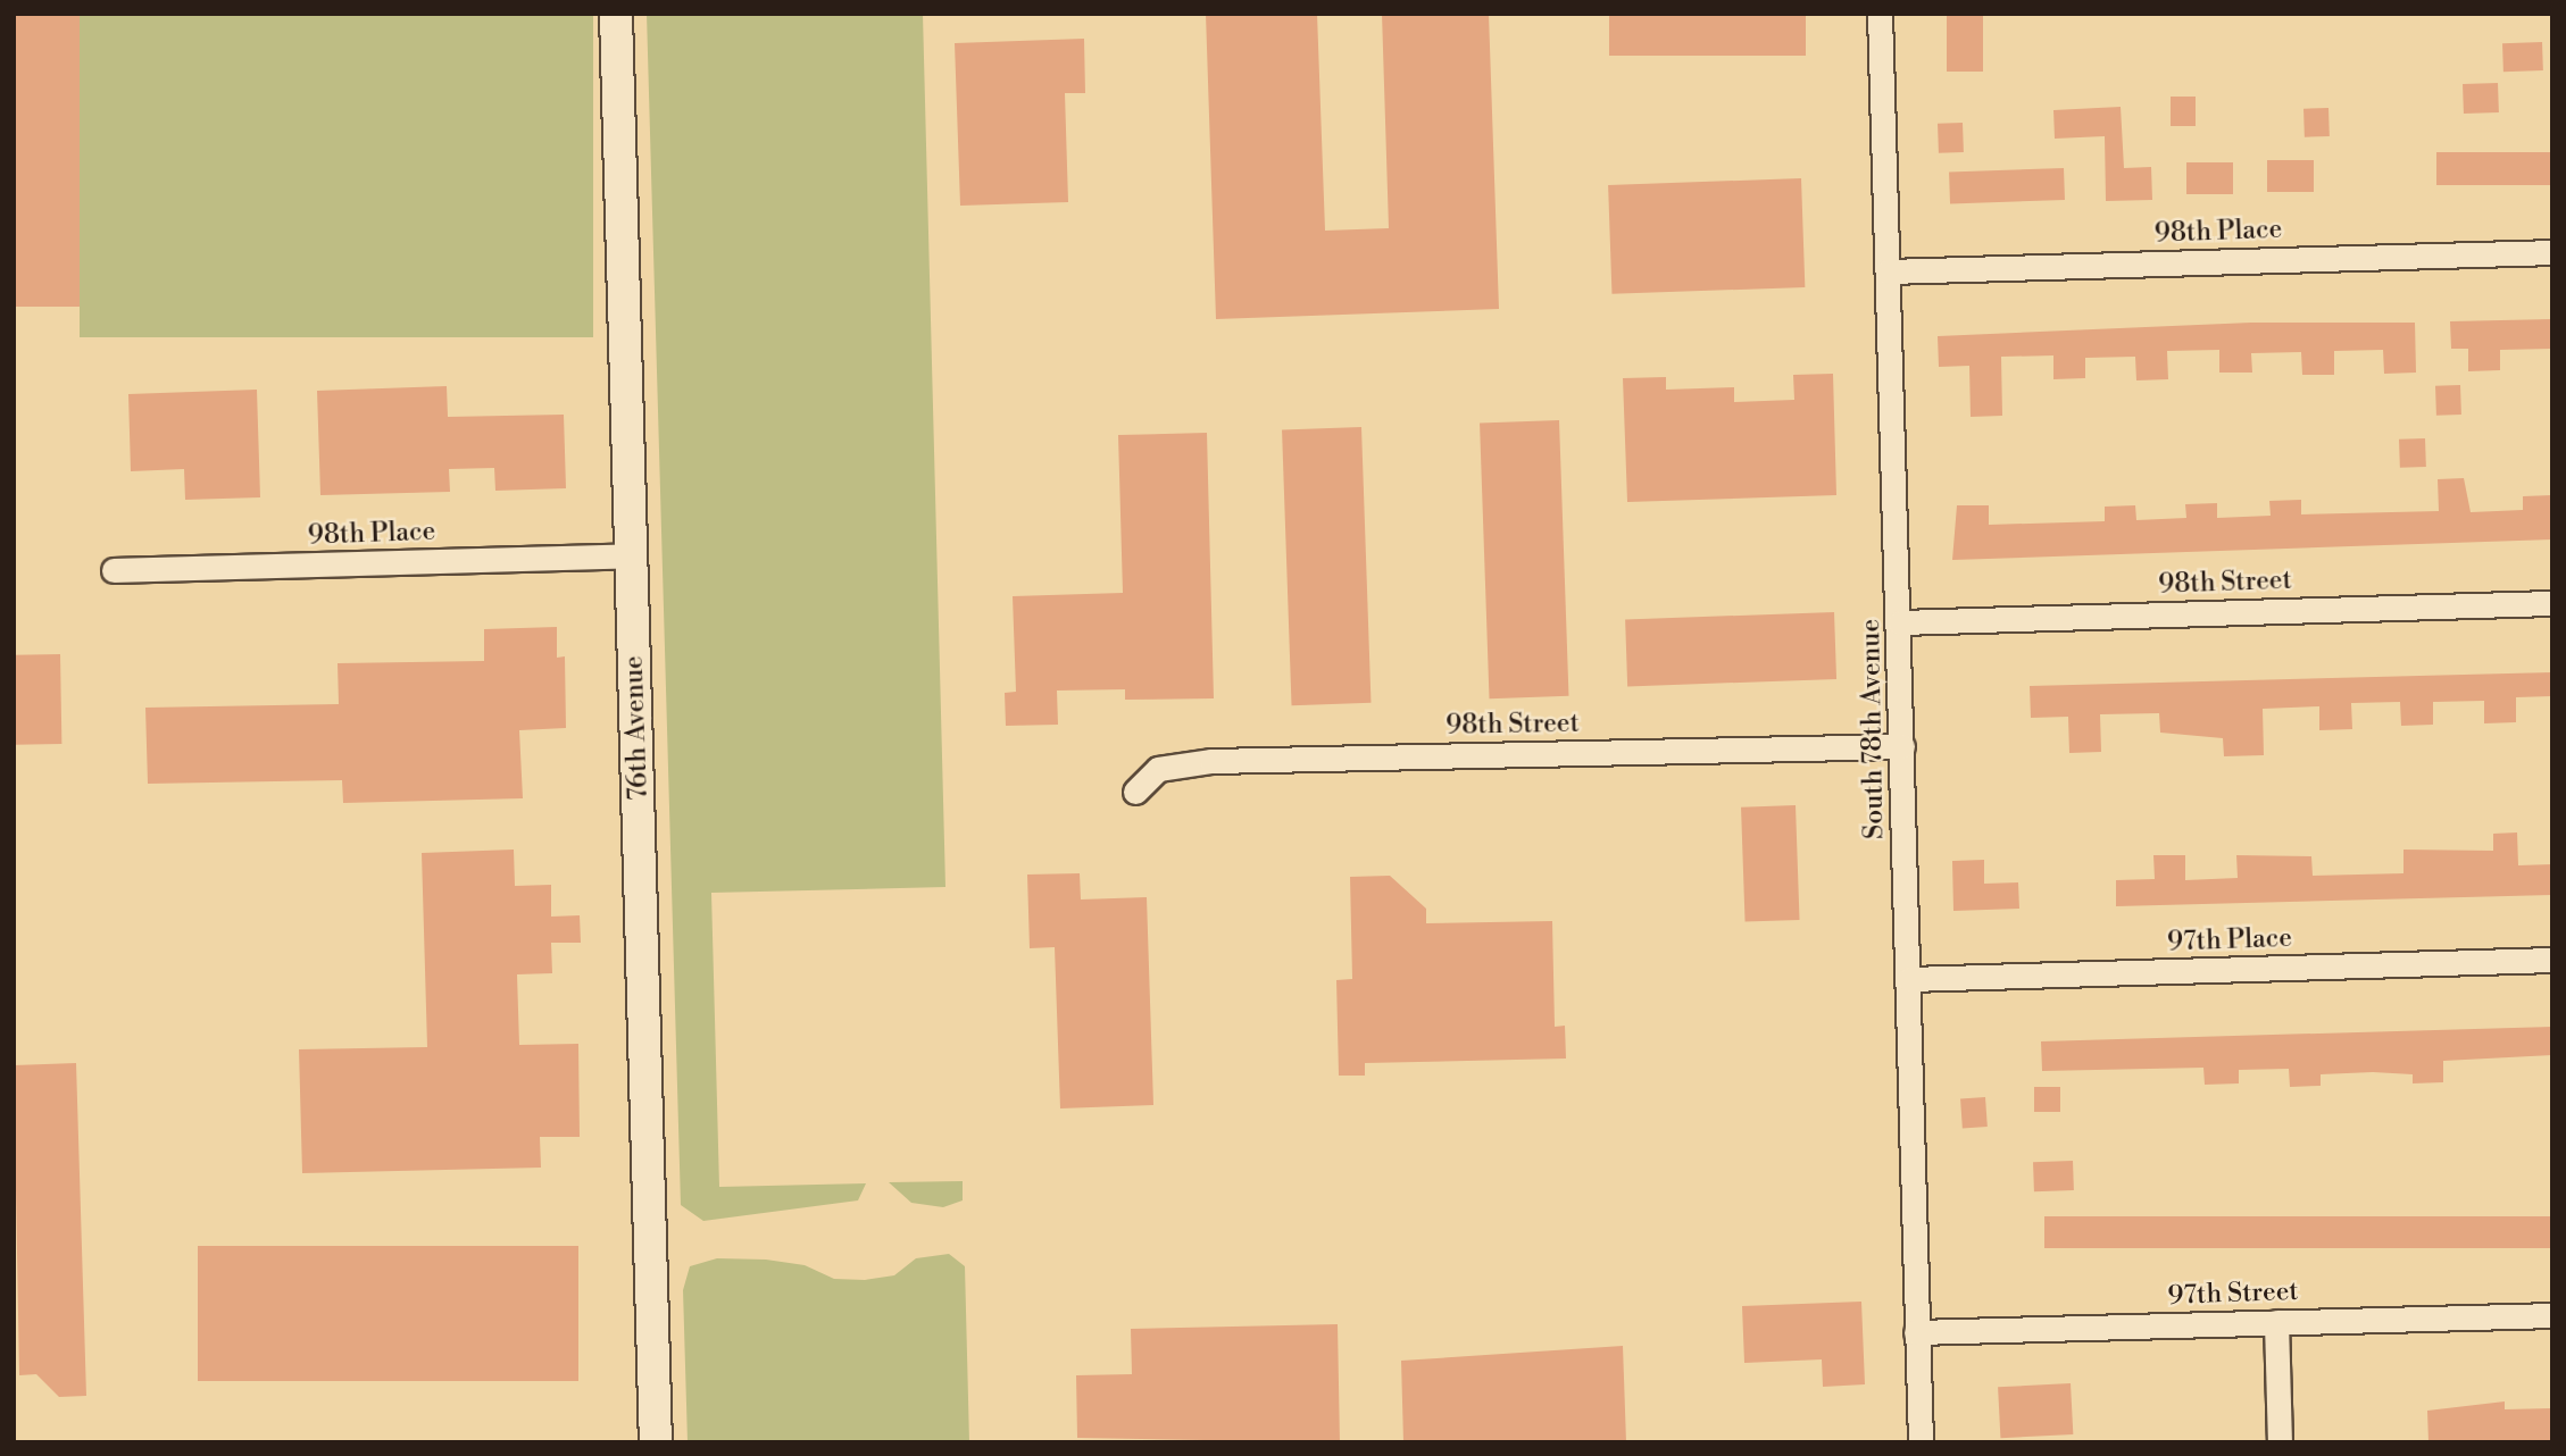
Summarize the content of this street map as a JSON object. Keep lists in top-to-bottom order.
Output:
{
  "streets": {
    "street": [
      "98th Place",
      "98th Street",
      "76th Avenue",
      "South 78th Avenue",
      "97th Place",
      "97th Street"
    ]
  },
  "crossings": [
    ["98th Place", "76th Avenue"],
    ["98th Place", "South 78th Avenue"],
    ["98th Street", "South 78th Avenue"],
    ["South 78th Avenue", "97th Place"],
    ["South 78th Avenue", "97th Street"]
  ]
}
